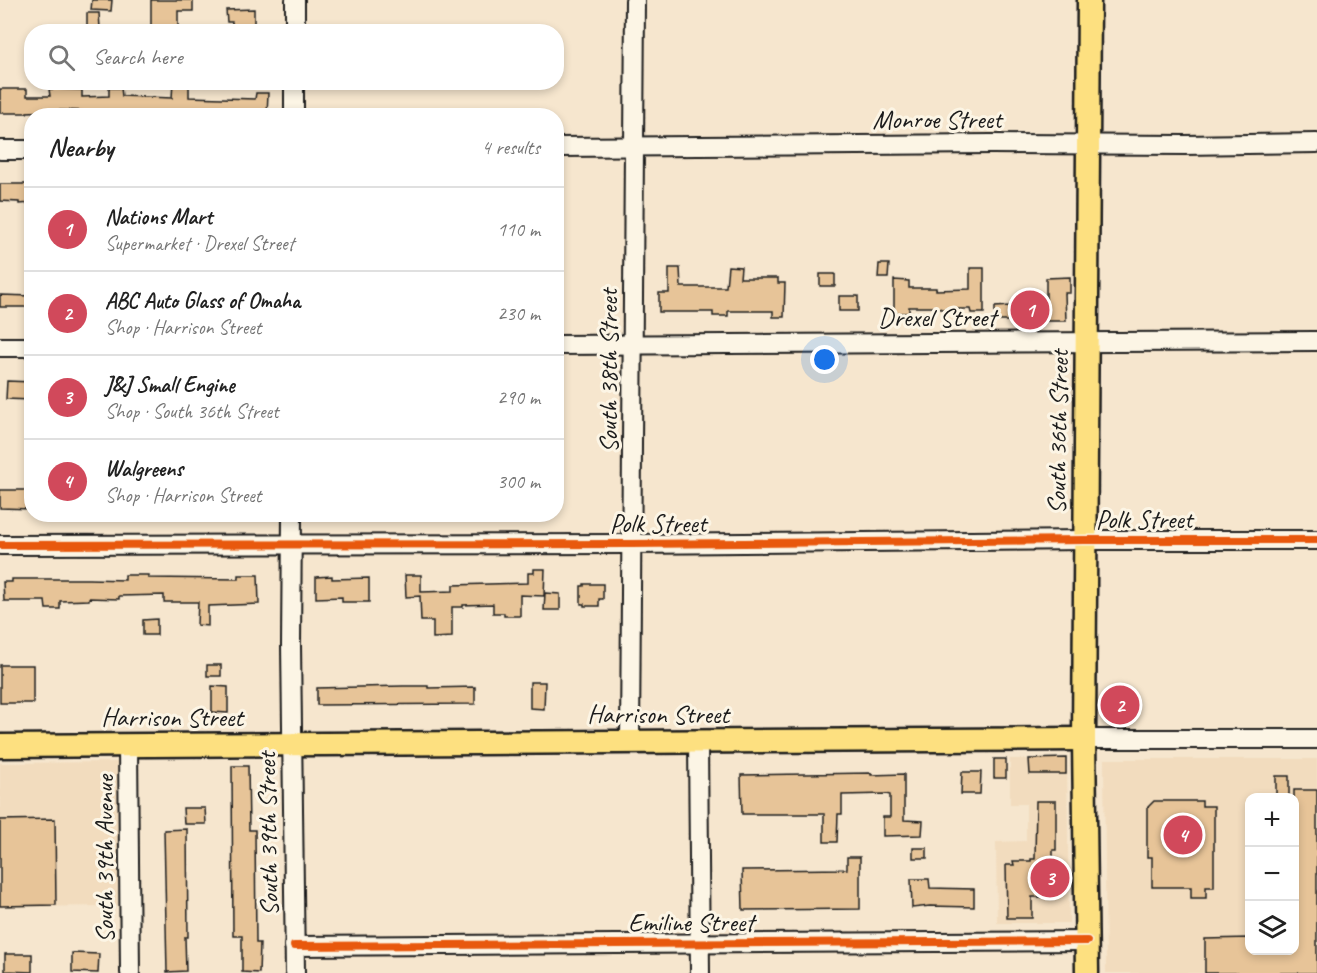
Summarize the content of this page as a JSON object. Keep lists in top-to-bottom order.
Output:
{
  "streets": {
    "main road": ["South 36th Street", "Harrison Street"],
    "street": [
      "Monroe Street",
      "Drexel Street",
      "South 38th Street",
      "Polk Street",
      "South 39th Street",
      "South 39th Avenue",
      "Emiline Street"
    ]
  },
  "crossings": [
    ["Monroe Street", "South 38th Street"],
    ["Monroe Street", "South 36th Street"],
    ["Drexel Street", "South 38th Street"],
    ["Drexel Street", "South 36th Street"],
    ["South 38th Street", "Polk Street"],
    ["South 38th Street", "Harrison Street"],
    ["South 36th Street", "Polk Street"],
    ["South 36th Street", "Harrison Street"],
    ["South 36th Street", "Emiline Street"],
    ["Polk Street", "South 39th Street"],
    ["Harrison Street", "South 39th Street"],
    ["Harrison Street", "South 39th Avenue"],
    ["South 39th Street", "Emiline Street"]
  ],
  "page": {
    "search": "Search here",
    "heading": ["Nearby", "4 results"],
    "list": [
      {
        "mark": "1",
        "name": "Nations Mart",
        "note": "Supermarket · Drexel Street",
        "value": "110 m"
      },
      {
        "mark": "2",
        "name": "ABC Auto Glass of Omaha",
        "note": "Shop · Harrison Street",
        "value": "230 m"
      },
      {
        "mark": "3",
        "name": "J&J Small Engine",
        "note": "Shop · South 36th Street",
        "value": "290 m"
      },
      {
        "mark": "4",
        "name": "Walgreens",
        "note": "Shop · Harrison Street",
        "value": "300 m"
      }
    ],
    "pins": [
      "1",
      "2",
      "4",
      "3"
    ],
    "map_buttons": ["+", "−"]
  }
}
